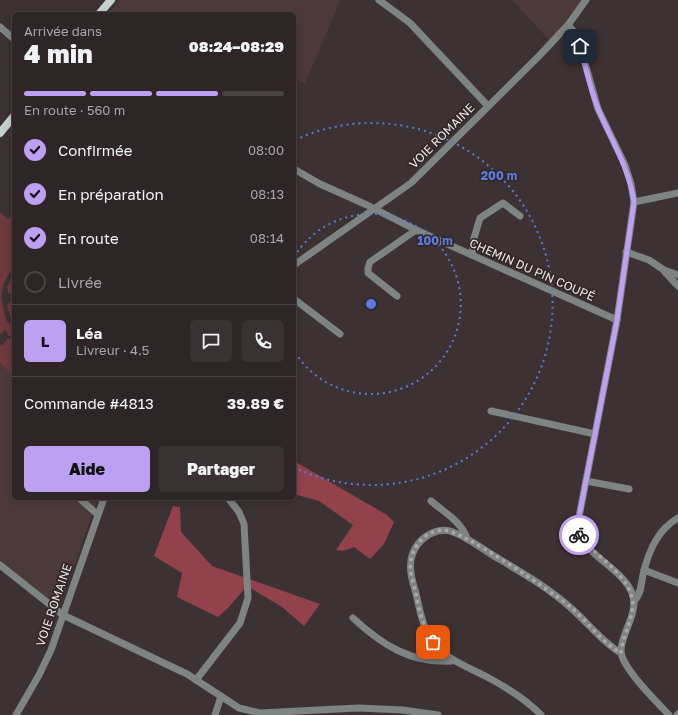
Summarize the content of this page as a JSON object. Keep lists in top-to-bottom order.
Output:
{
  "streets": {
    "street": ["VOIE ROMAINE", "CHEMIN DU PIN COUPÉ"]
  },
  "crossings": [
    ["VOIE ROMAINE", "CHEMIN DU PIN COUPÉ"]
  ],
  "page": {
    "heading": ["4 min", "Arrivée dans", "08:24–08:29"],
    "panel": [
      "Léa",
      "Livreur · 4.5",
      "Commande #4813",
      "39.89 €"
    ],
    "bar": "En route · 560 m",
    "list": [
      ["Confirmée", "08:00"],
      ["En préparation", "08:13"],
      ["En route", "08:14"],
      "Livrée"
    ],
    "round": "L",
    "buttons": ["Aide", "Partager"]
  },
  "rings": ["200 m", "100 m"]
}
